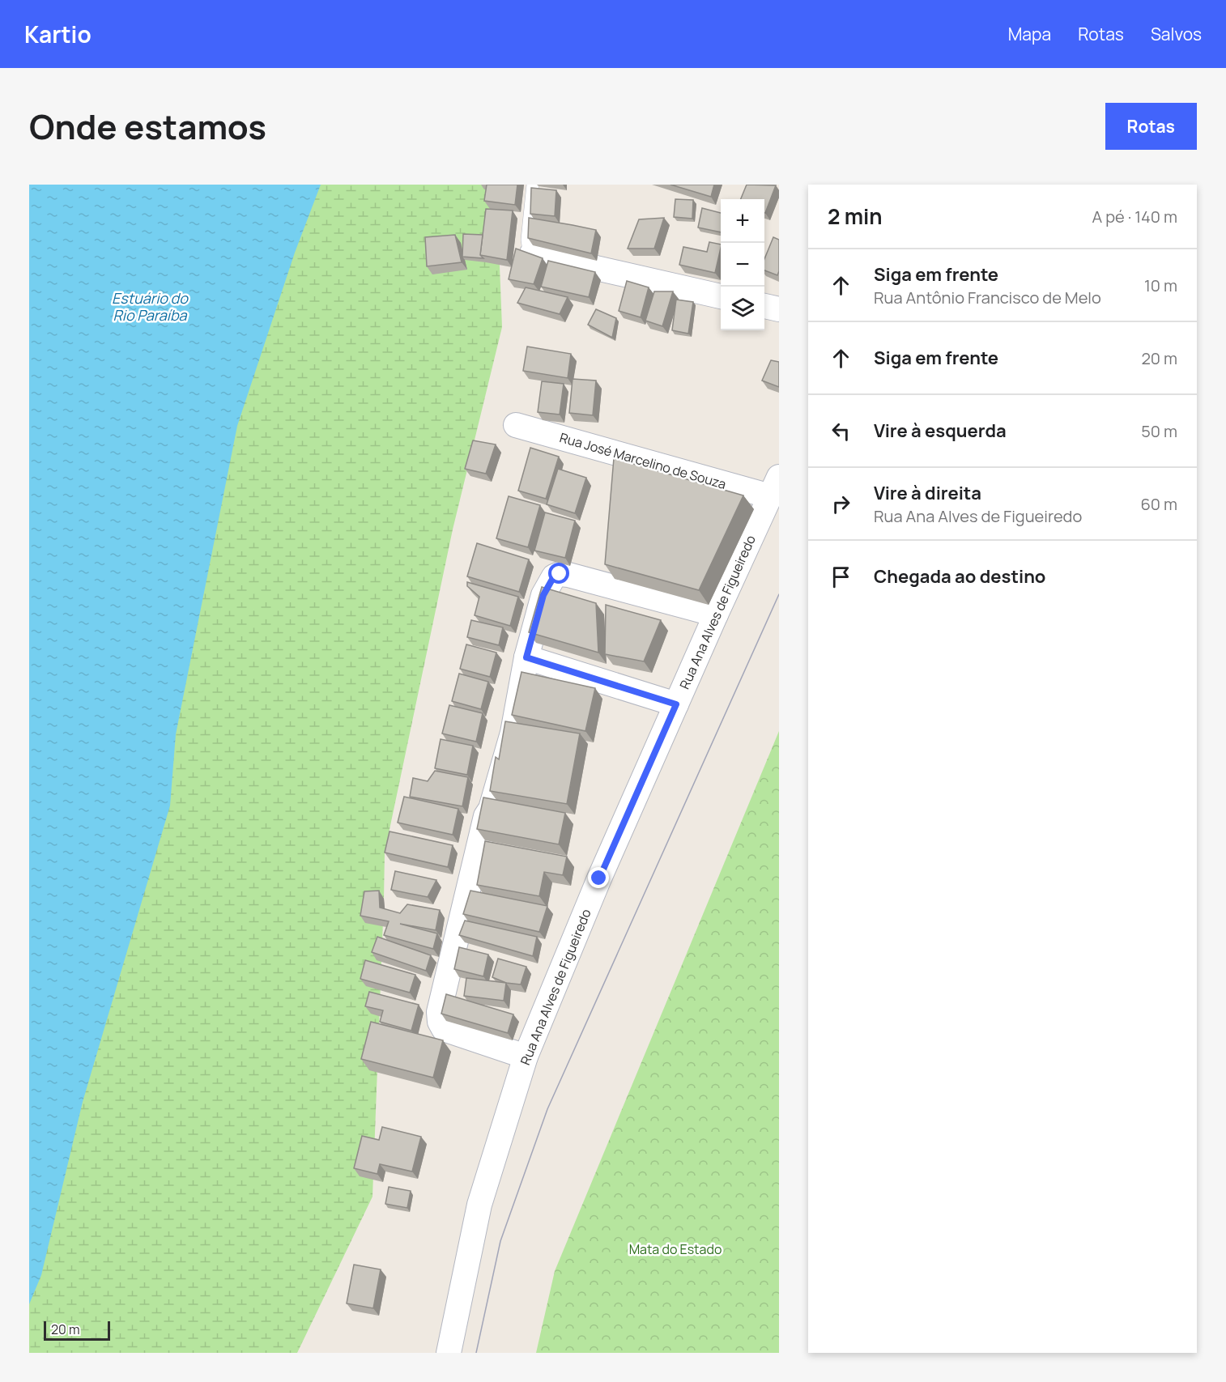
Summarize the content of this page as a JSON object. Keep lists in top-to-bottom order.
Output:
{
  "streets": {
    "street": ["Rua José Marcelino de Souza", "Rua Ana Alves de Figueiredo"]
  },
  "crossings": [
    ["Rua José Marcelino de Souza", "Rua Ana Alves de Figueiredo"]
  ],
  "water": ["Estuário do Rio Paraíba"],
  "parks": ["Mata do Estado"],
  "scale_bar": "20 m",
  "page": {
    "header": "Kartio",
    "nav": ["Mapa", "Rotas", "Salvos"],
    "title": "Onde estamos",
    "buttons": "Rotas",
    "heading": ["2 min", "A pé · 140 m"],
    "map_buttons": ["+", "−"],
    "list": [
      ["Siga em frente", "Rua Antônio Francisco de Melo", "10 m"],
      ["Siga em frente", "20 m"],
      ["Vire à esquerda", "50 m"],
      ["Vire à direita", "Rua Ana Alves de Figueiredo", "60 m"],
      "Chegada ao destino"
    ],
    "scale": "20 m"
  }
}
